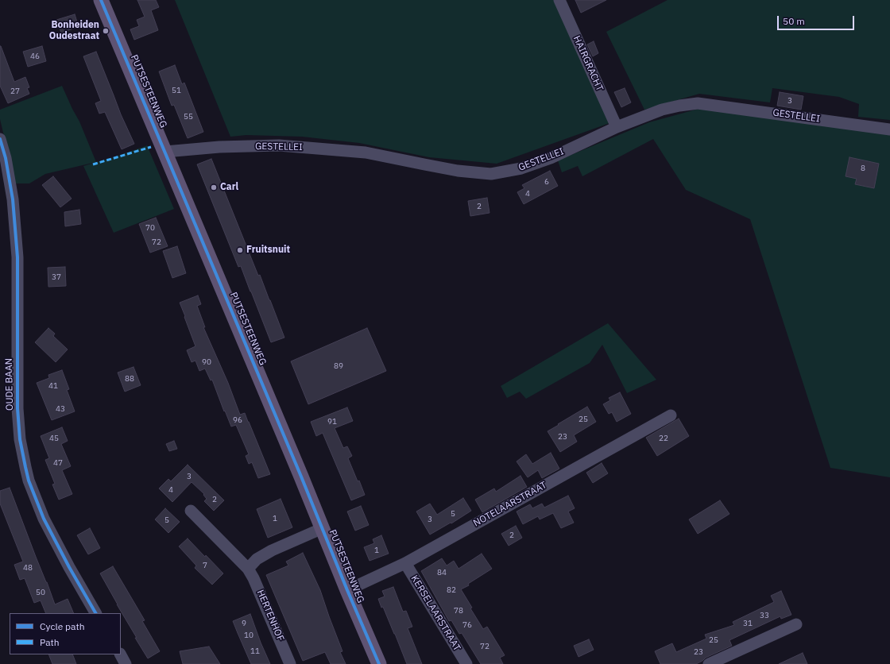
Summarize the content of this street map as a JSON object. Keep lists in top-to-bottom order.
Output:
{
  "streets": {
    "main road": ["PUTSESTEENWEG"],
    "street": [
      "HAIRGRACHT",
      "GESTELLEI",
      "OUDE BAAN",
      "NOTELAARSTRAAT",
      "KERSELAARSTRAAT",
      "HERTENHOF"
    ]
  },
  "crossings": [
    ["HAIRGRACHT", "GESTELLEI"],
    ["PUTSESTEENWEG", "GESTELLEI"],
    ["PUTSESTEENWEG", "NOTELAARSTRAAT"],
    ["NOTELAARSTRAAT", "KERSELAARSTRAAT"]
  ],
  "places": ["Bonheiden Oudestraat", "Carl", "Fruitsnuit"],
  "house_numbers": [
    "46",
    "51",
    "27",
    "3",
    "55",
    "8",
    "6",
    "4",
    "2",
    "70",
    "72",
    "37",
    "90",
    "89",
    "88",
    "41",
    "43",
    "25",
    "96",
    "91",
    "23",
    "45",
    "22",
    "47",
    "3",
    "4",
    "2",
    "5",
    "1",
    "3",
    "5",
    "2",
    "1",
    "7",
    "48",
    "84",
    "82",
    "50",
    "78",
    "33",
    "9",
    "31",
    "76",
    "10",
    "25",
    "72",
    "11",
    "23"
  ],
  "legend": ["Cycle path", "Path"],
  "scale_bar": "50 m"
}
